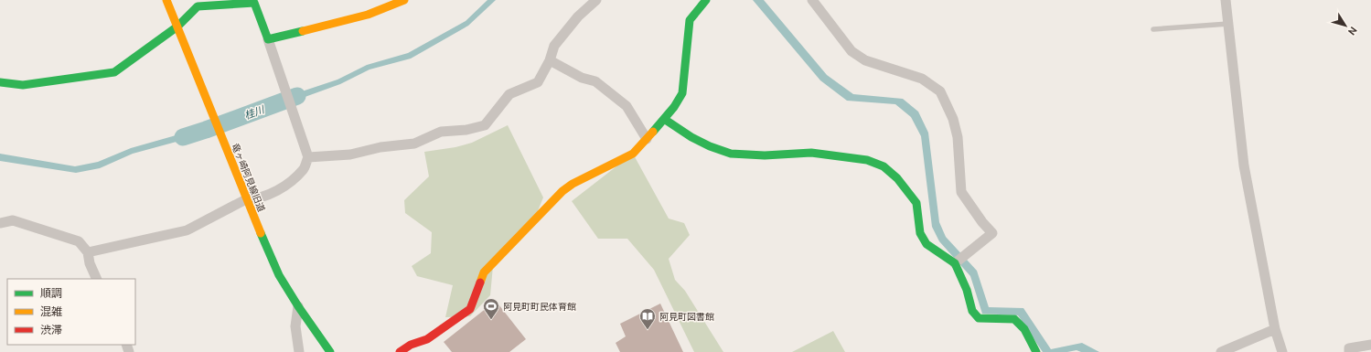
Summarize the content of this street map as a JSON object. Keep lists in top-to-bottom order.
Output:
{
  "streets": {
    "street": ["竜ヶ崎阿見線旧道"]
  },
  "water": ["桂川"],
  "places": {
    "sports": ["阿見町町民体育館"],
    "library": ["阿見町図書館"]
  },
  "legend": ["順調", "混雑", "渋滞"],
  "north": "bottom right"
}
